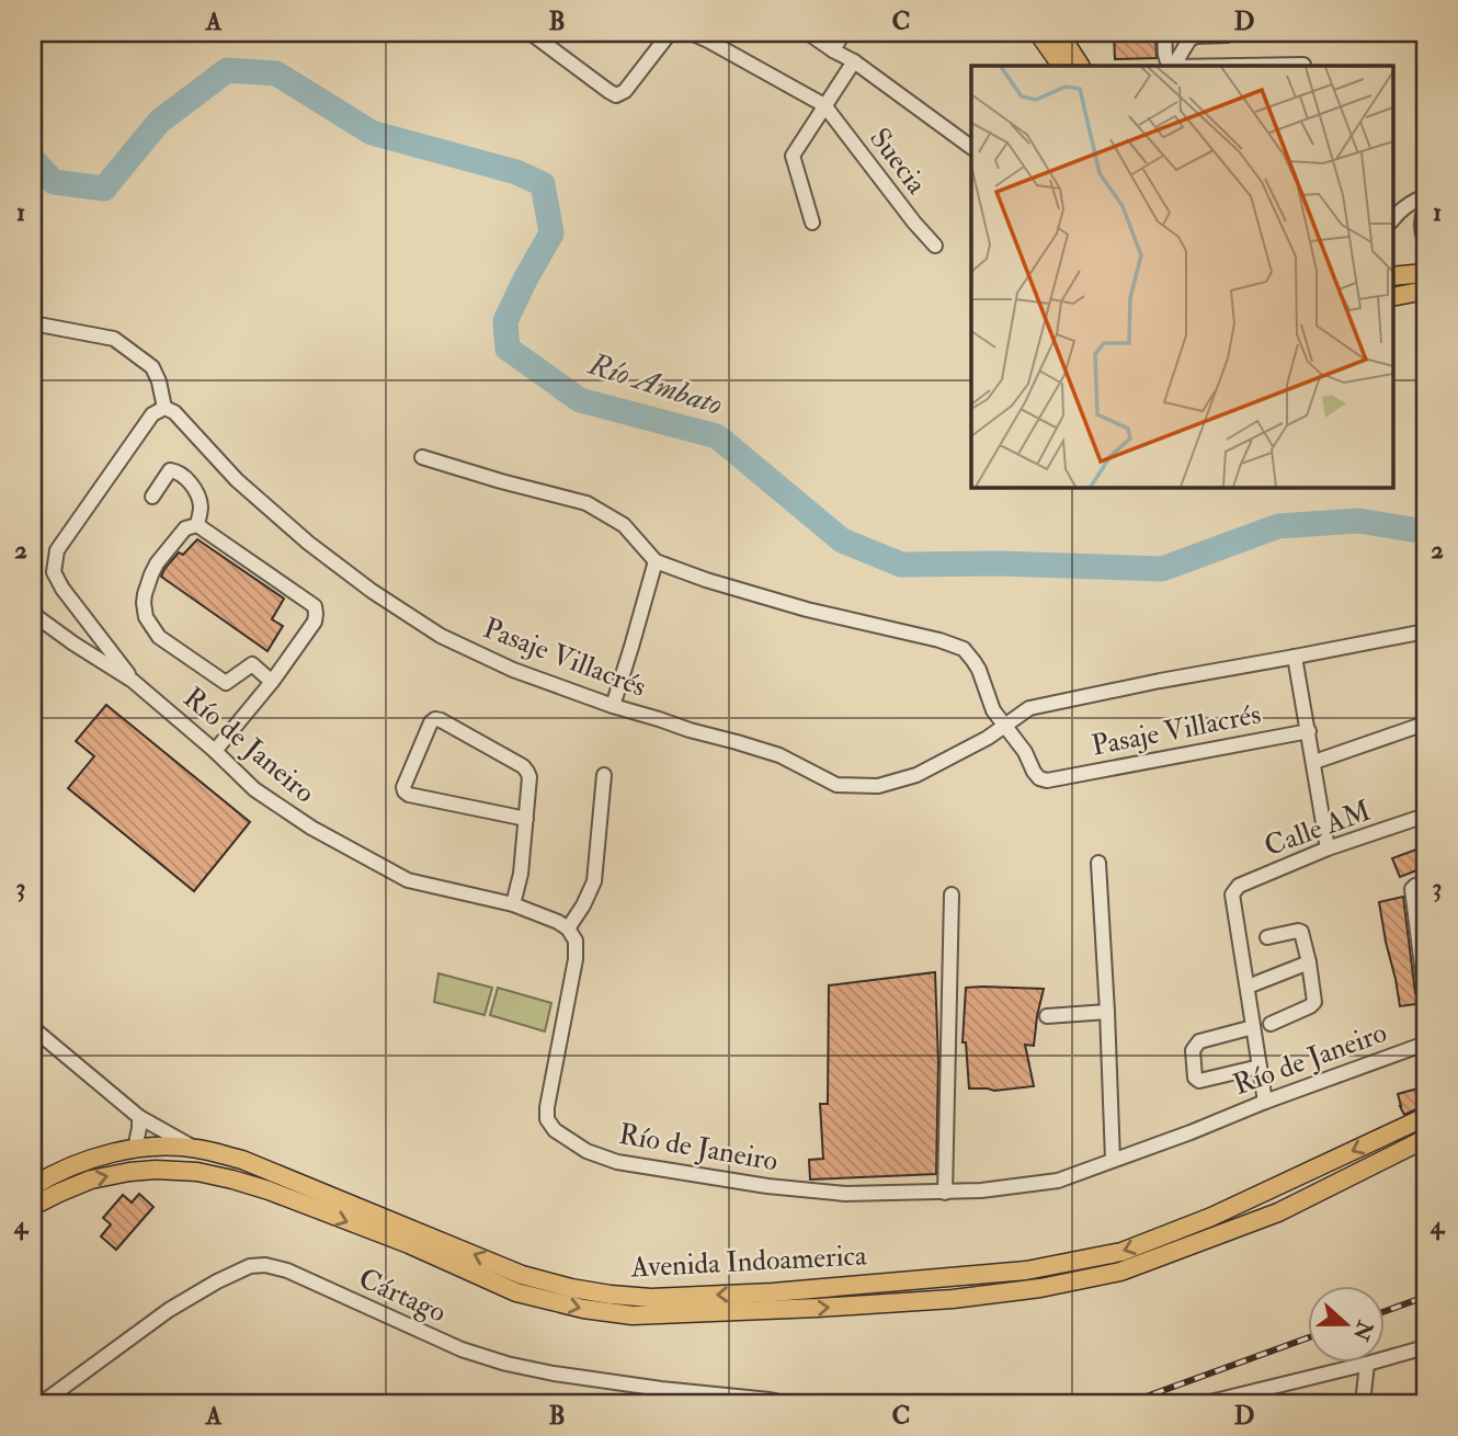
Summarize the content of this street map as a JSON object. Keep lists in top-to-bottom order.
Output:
{
  "streets": {
    "main road": ["Avenida Indoamerica"],
    "street": [
      "Suecia",
      "Pasaje Villacrés",
      "Río de Janeiro",
      "Calle AM",
      "Cártago"
    ]
  },
  "water": ["Río Ambato"],
  "north": "right",
  "grid": {
    "columns": [
      "A",
      "B",
      "C",
      "D"
    ],
    "rows": [
      "1",
      "2",
      "3",
      "4"
    ]
  }
}
